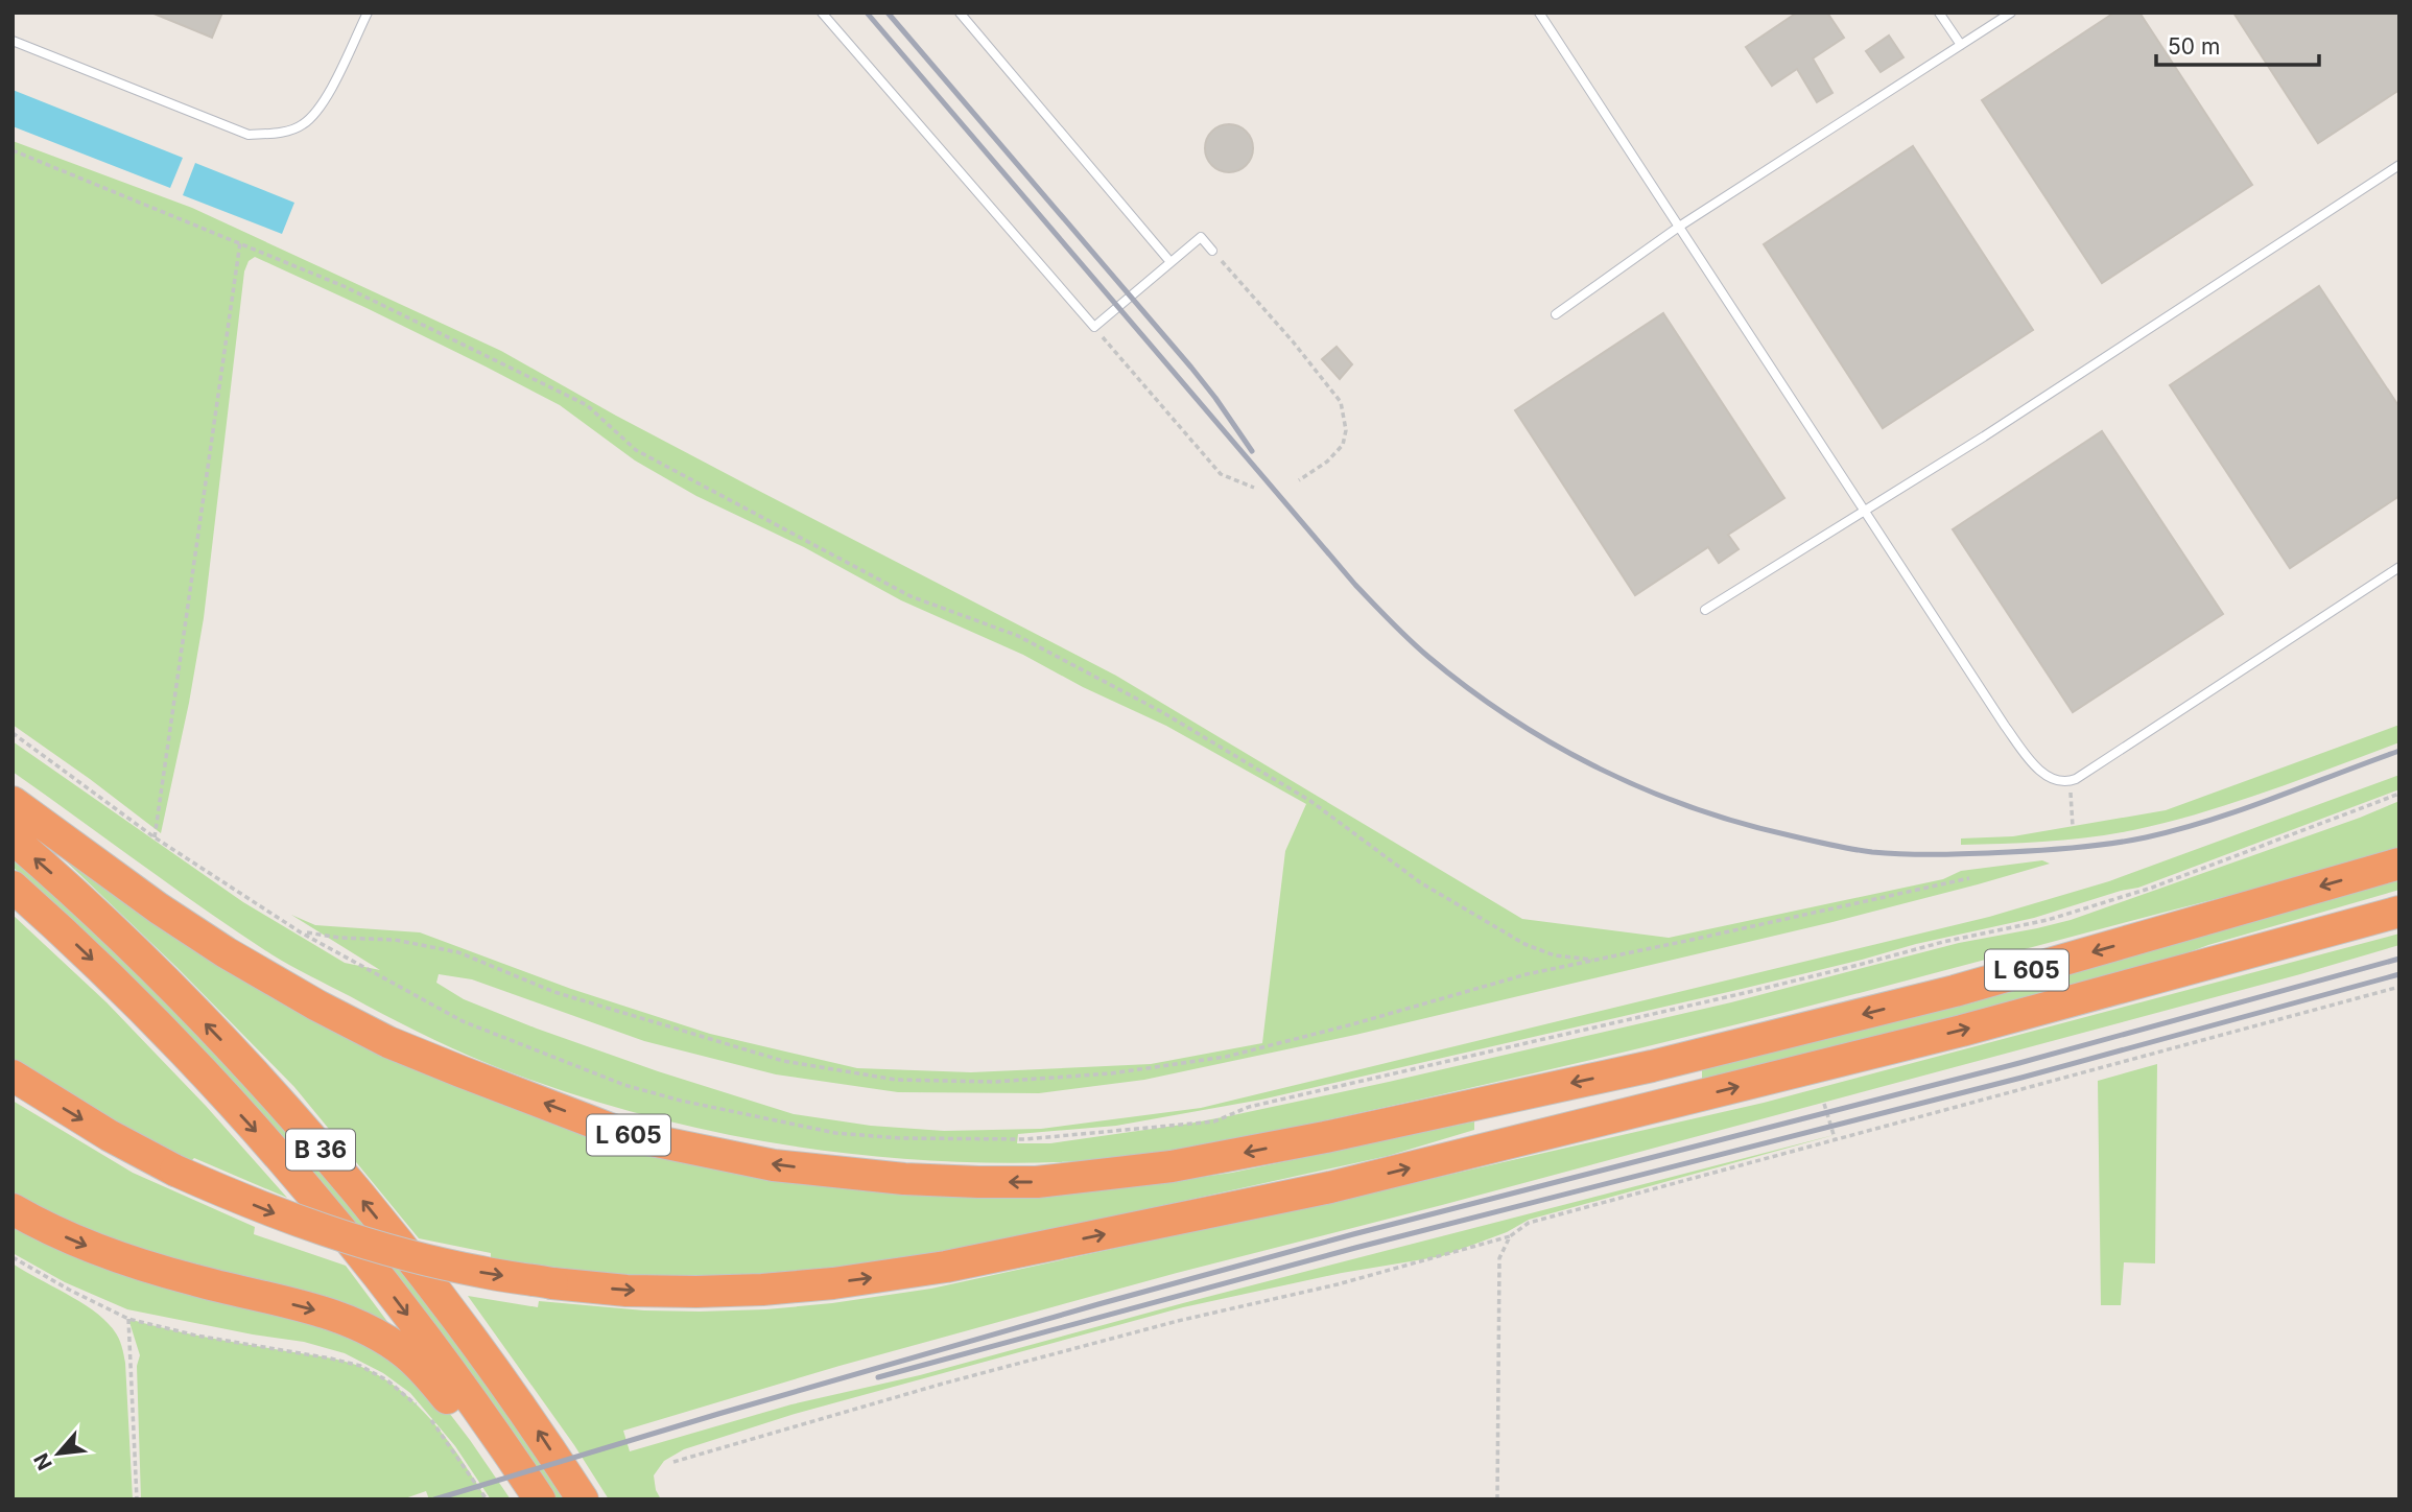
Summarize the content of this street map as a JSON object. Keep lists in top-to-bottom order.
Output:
{
  "streets": {
    "highway": ["L 605", "B 36"]
  },
  "scale_bar": "50 m",
  "north": "bottom left"
}
